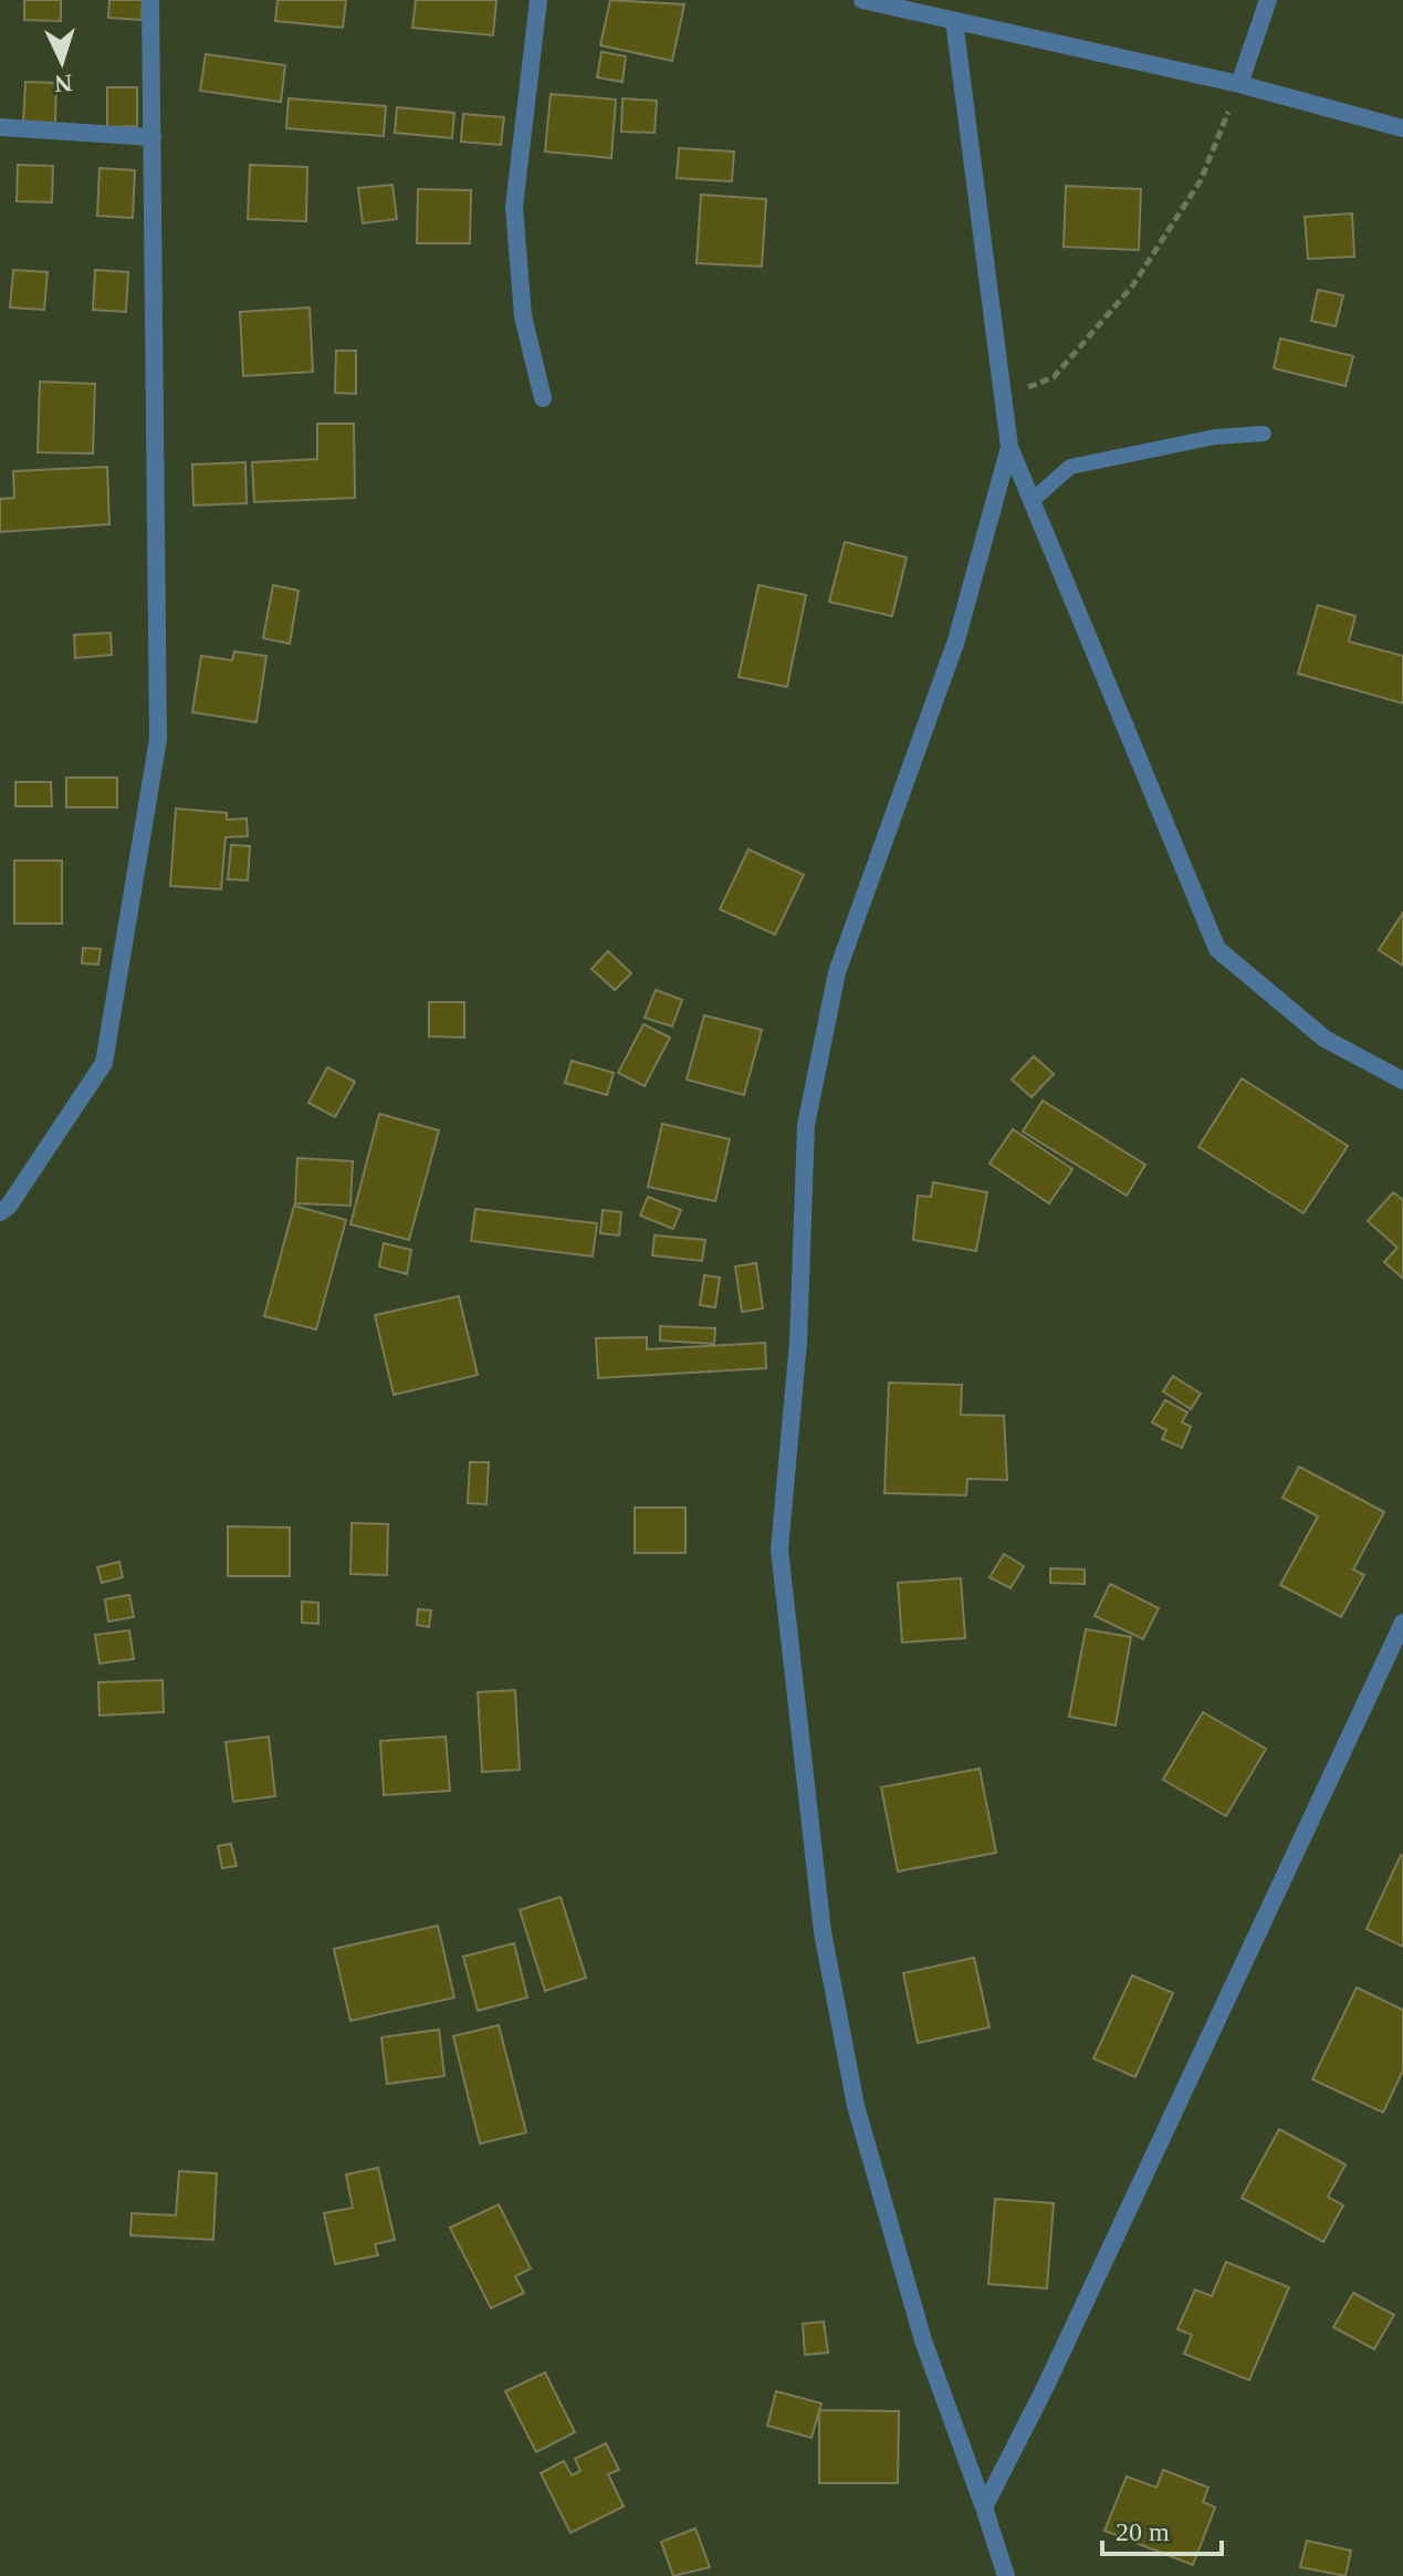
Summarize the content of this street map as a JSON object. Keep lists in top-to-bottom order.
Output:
{
  "scale_bar": "20 m",
  "north": "bottom"
}
